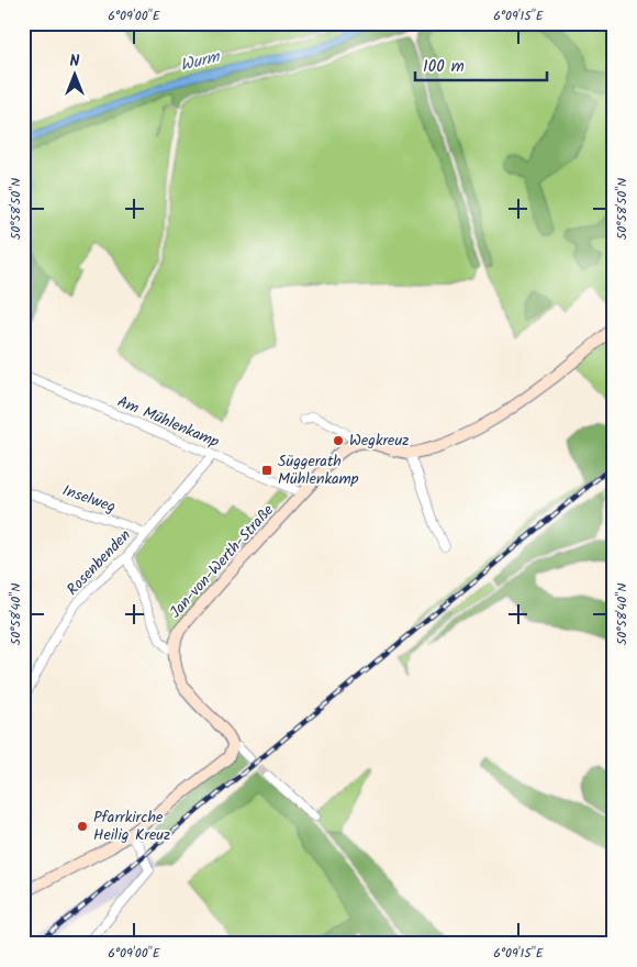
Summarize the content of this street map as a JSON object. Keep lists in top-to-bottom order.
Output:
{
  "streets": {
    "main road": ["Jan-von-Werth-Straße"],
    "street": ["Am Mühlenkamp", "Inselweg", "Rosenbenden"]
  },
  "crossings": [
    ["Am Mühlenkamp", "Jan-von-Werth-Straße"],
    ["Am Mühlenkamp", "Rosenbenden"],
    ["Inselweg", "Rosenbenden"]
  ],
  "water": ["Wurm"],
  "places": {
    "other": ["Wegkreuz", "Pfarrkirche Heilig Kreuz"],
    "transit": ["Süggerath Mühlenkamp"]
  },
  "scale_bar": "100 m",
  "north": "top",
  "coordinates": [
    "6°09'00\"E",
    "6°09'15\"E",
    "50°58'50\"N",
    "50°58'40\"N"
  ]
}
